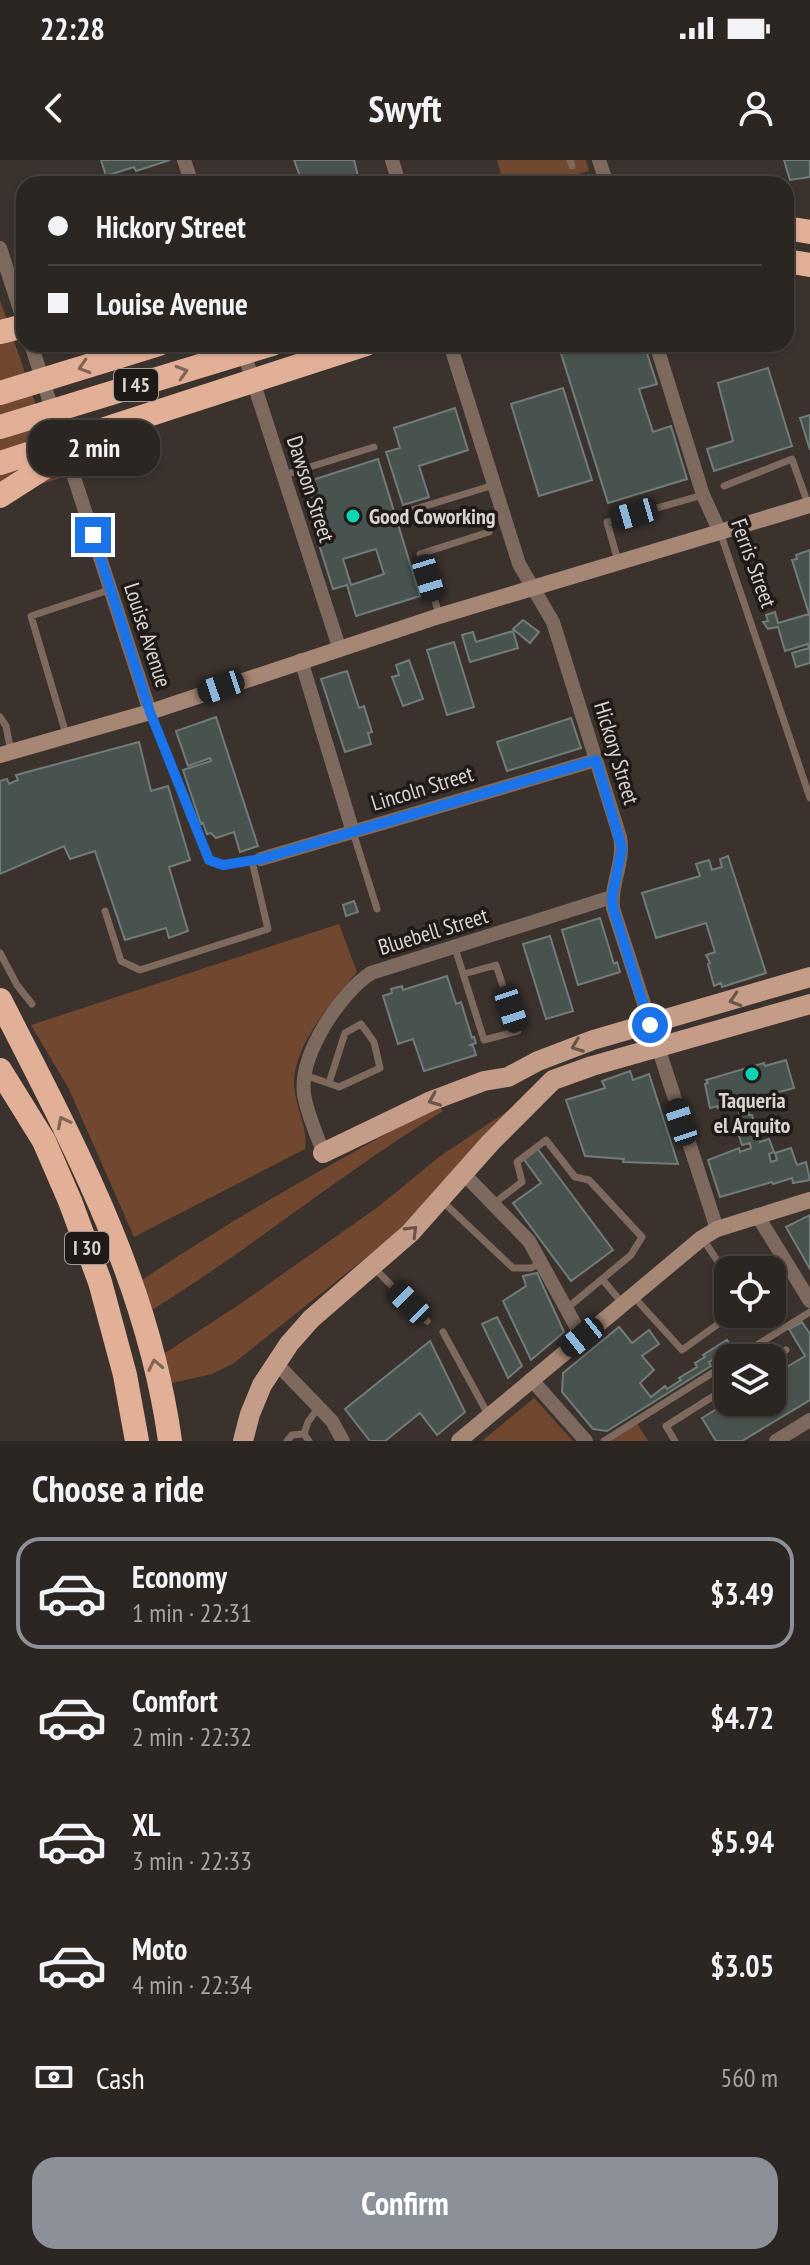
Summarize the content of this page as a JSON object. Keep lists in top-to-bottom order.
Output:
{
  "streets": {
    "highway": ["I 45", "I 30"],
    "street": [
      "Dawson Street",
      "Ferris Street",
      "Louise Avenue",
      "Hickory Street",
      "Lincoln Street",
      "Bluebell Street"
    ]
  },
  "crossings": [
    ["Hickory Street", "Lincoln Street"],
    ["Hickory Street", "Bluebell Street"]
  ],
  "places": ["Good Coworking", "Taqueria el Arquito"],
  "page": {
    "status": "22:28",
    "header": "Swyft",
    "banner": ["Hickory Street", "Louise Avenue"],
    "bubble": "2 min",
    "heading": "Choose a ride",
    "list": [
      {
        "name": "Economy",
        "note": "1 min · 22:31",
        "value": "$3.49"
      },
      {
        "name": "Comfort",
        "note": "2 min · 22:32",
        "value": "$4.72"
      },
      {
        "name": "XL",
        "note": "3 min · 22:33",
        "value": "$5.94"
      },
      {
        "name": "Moto",
        "note": "4 min · 22:34",
        "value": "$3.05"
      }
    ],
    "pay": ["Cash", "560 m"],
    "buttons": "Confirm"
  }
}
